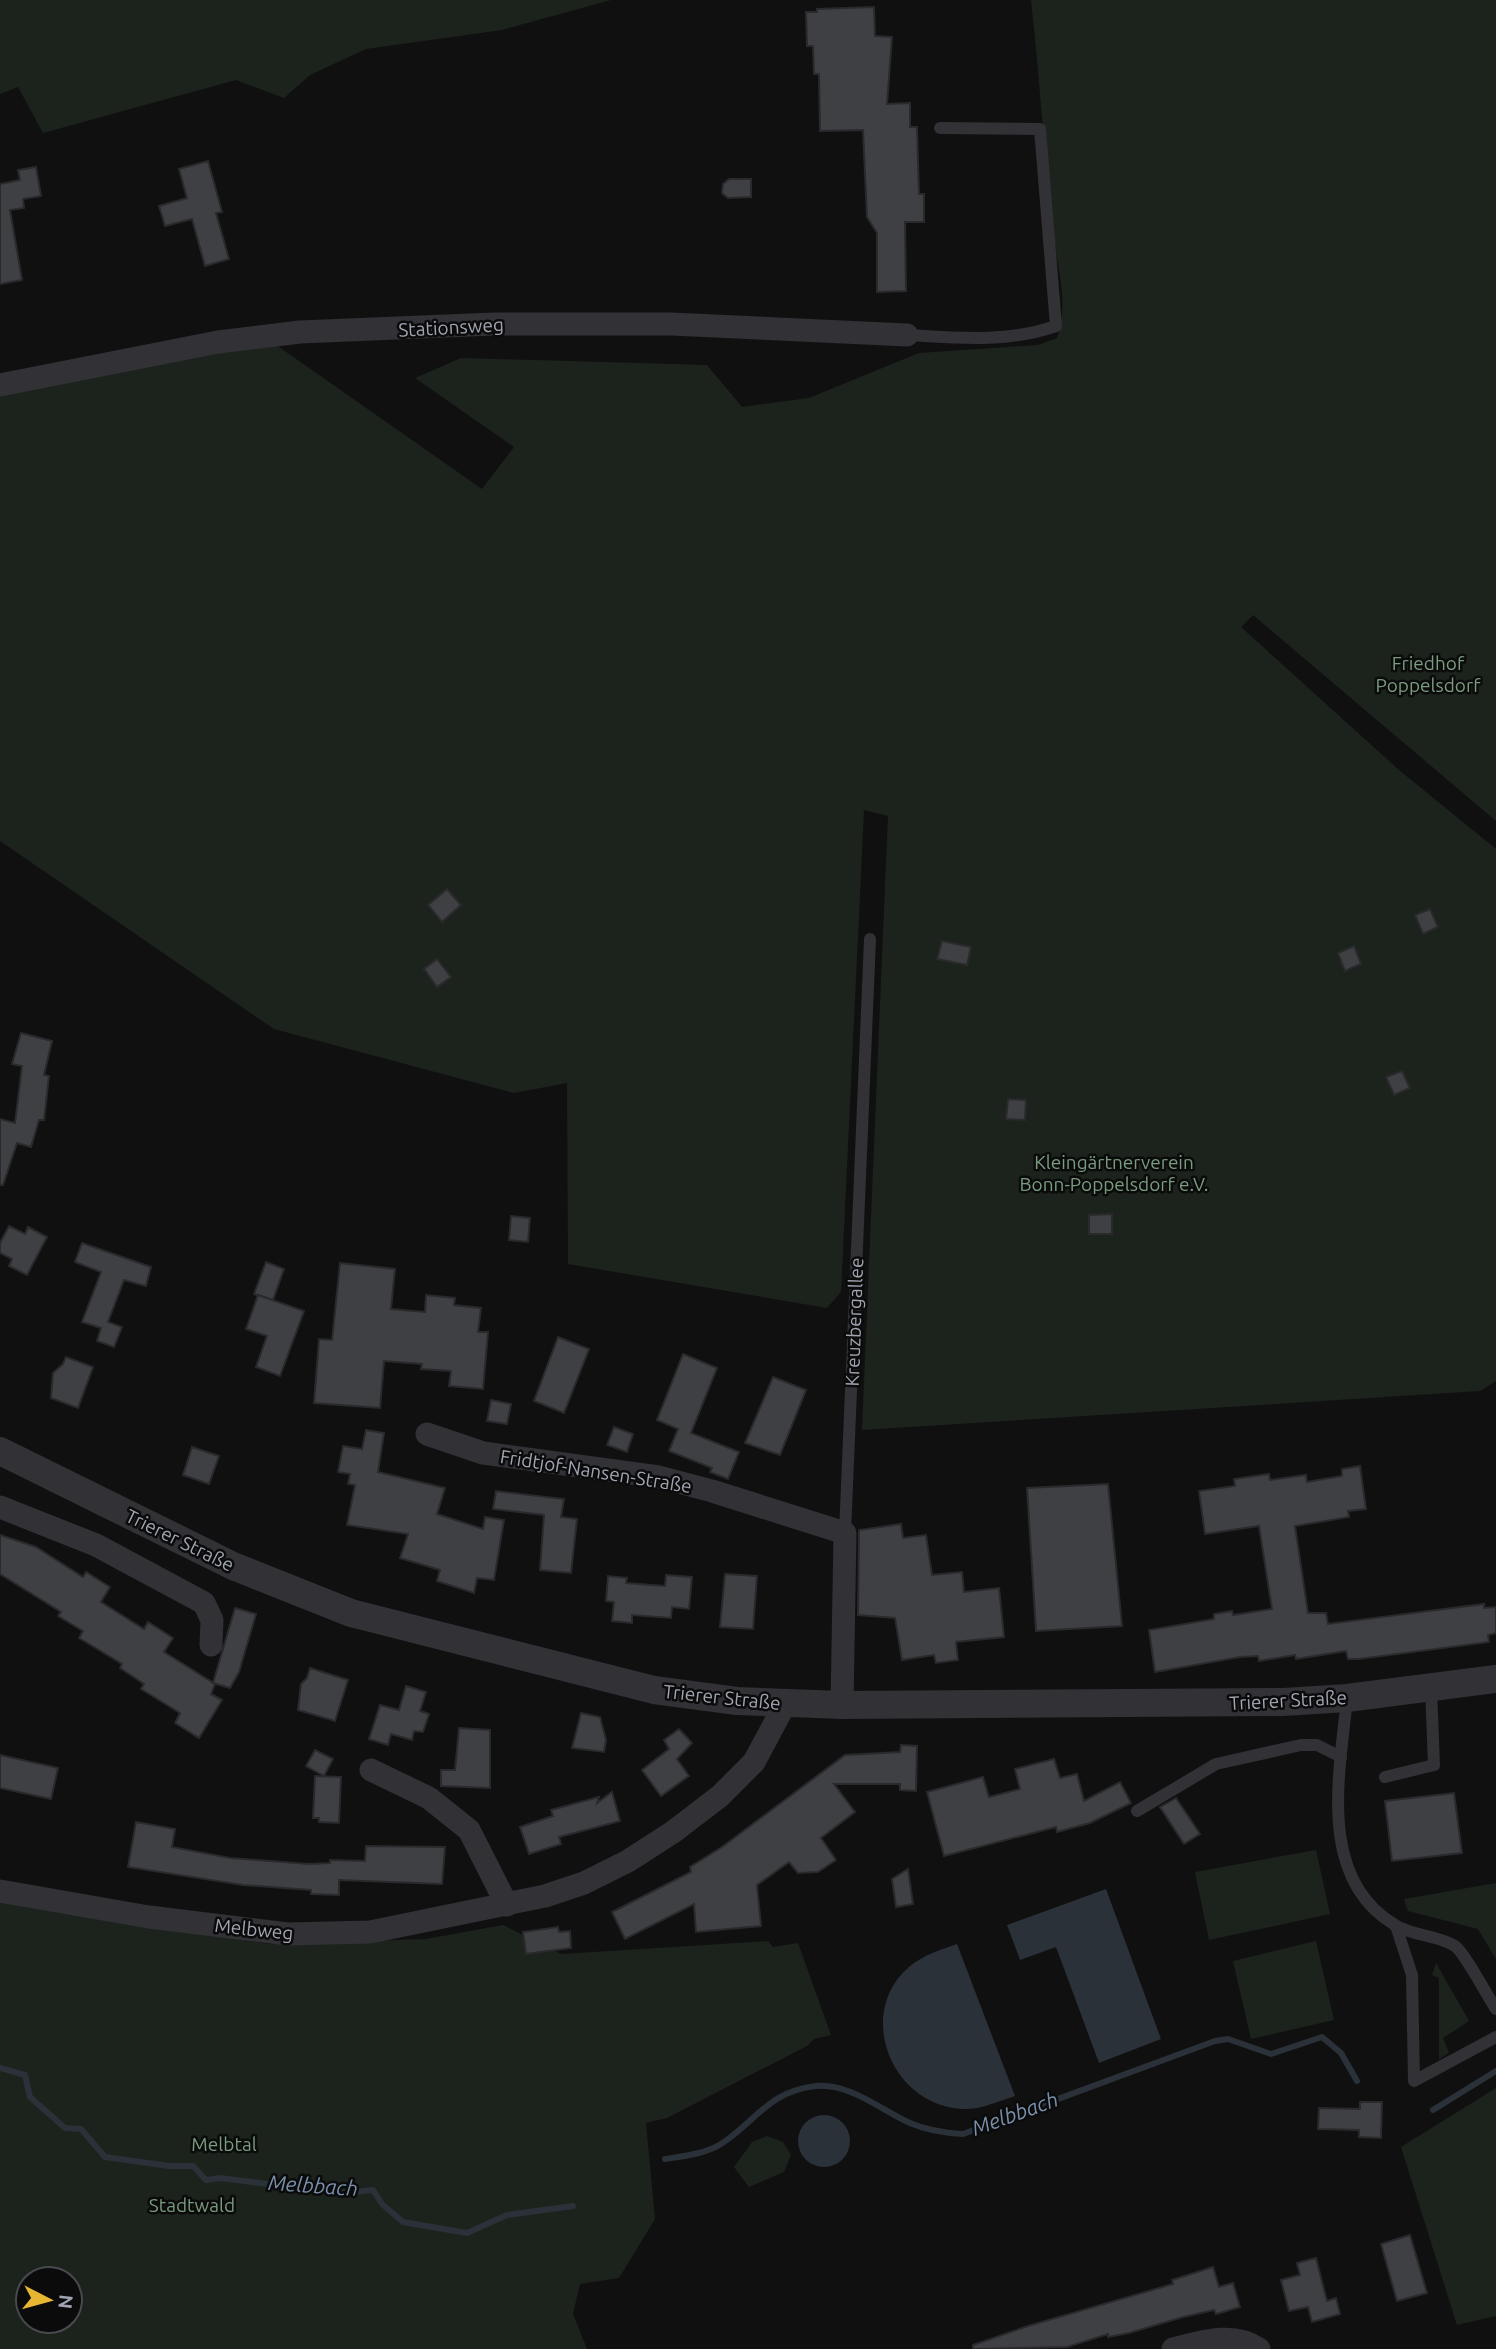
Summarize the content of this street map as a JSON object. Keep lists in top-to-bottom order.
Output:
{
  "streets": {
    "street": [
      "Stationsweg",
      "Kreuzbergallee",
      "Fridtjof-Nansen-Straße",
      "Trierer Straße",
      "Melbweg"
    ]
  },
  "crossings": [
    ["Kreuzbergallee", "Fridtjof-Nansen-Straße"],
    ["Kreuzbergallee", "Trierer Straße"],
    ["Trierer Straße", "Melbweg"]
  ],
  "water": ["Melbbach"],
  "parks": [
    "Friedhof Poppelsdorf",
    "Kleingärtnerverein Bonn-Poppelsdorf e.V.",
    "Melbtal",
    "Stadtwald"
  ],
  "north": "right"
}
